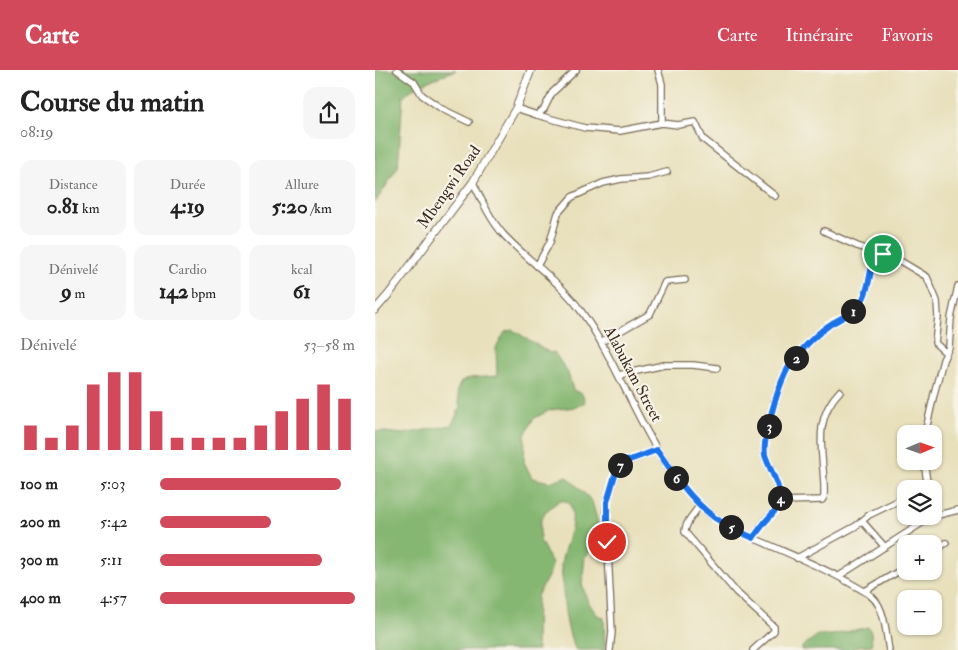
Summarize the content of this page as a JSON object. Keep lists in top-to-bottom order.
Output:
{
  "streets": {
    "main road": ["Mbengwi Road"],
    "street": ["Alabukam Street"]
  },
  "crossings": [
    ["Mbengwi Road", "Alabukam Street"]
  ],
  "north": "right",
  "page": {
    "header": "Carte",
    "nav": ["Carte", "Itinéraire", "Favoris"],
    "heading": ["Course du matin", "08:19"],
    "stats": [
      ["Distance", "0.81 km"],
      ["Durée", "4:19"],
      ["Allure", "5:20 /km"],
      ["Dénivelé", "9 m"],
      ["Cardio", "142 bpm"],
      ["kcal", "61"]
    ],
    "pins": [
      "1",
      "2",
      "3",
      "7",
      "6",
      "4",
      "5"
    ],
    "chart": ["Dénivelé", "53–58 m"],
    "map_buttons": ["+", "−"],
    "list": [
      {
        "name": "100 m",
        "note": "5:03"
      },
      {
        "name": "200 m",
        "note": "5:42"
      },
      {
        "name": "300 m",
        "note": "5:11"
      },
      {
        "name": "400 m",
        "note": "4:57"
      }
    ]
  }
}
